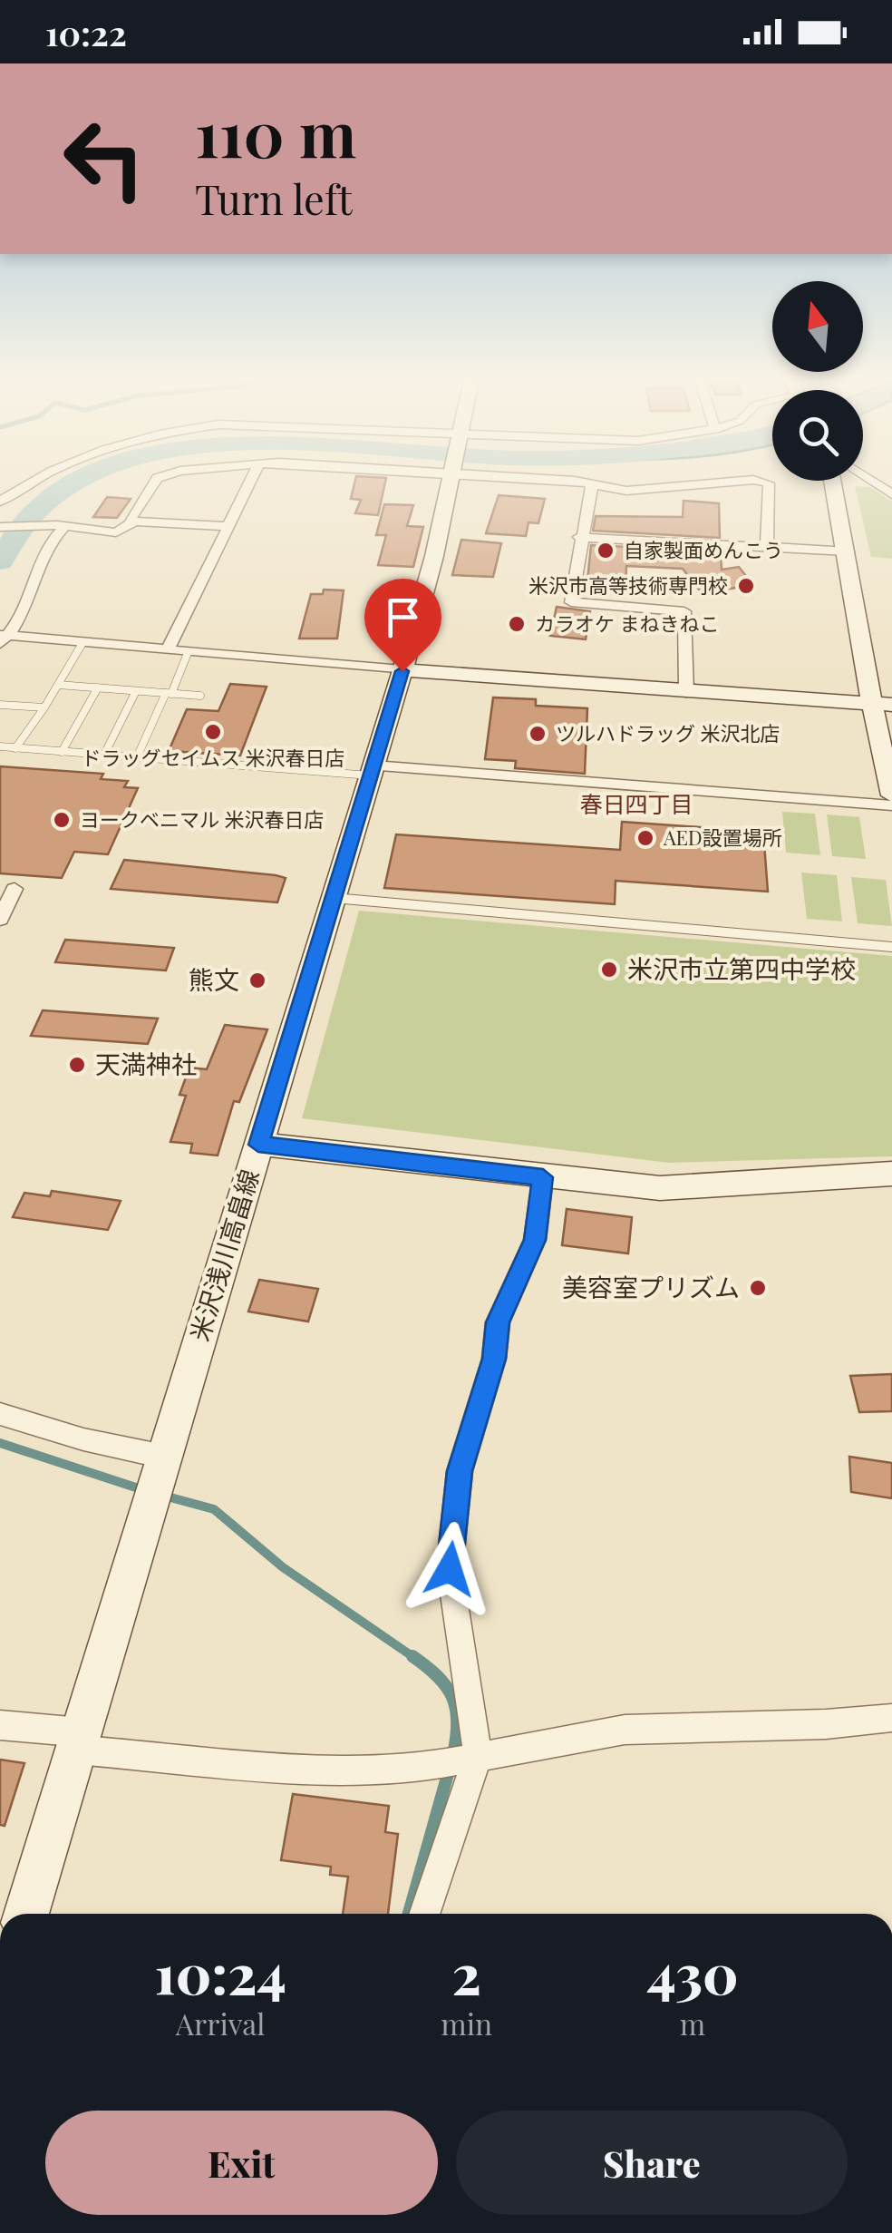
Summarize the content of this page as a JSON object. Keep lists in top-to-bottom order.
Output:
{
  "streets": {
    "main road": ["米沢浅川高畠線"]
  },
  "districts": ["春日四丁目"],
  "places": [
    "自家製面めんこう",
    "米沢市高等技術専門校",
    "カラオケ まねきねこ",
    "ドラッグセイムス 米沢春日店",
    "ツルハドラッグ 米沢北店",
    "ヨークベニマル 米沢春日店",
    "AED設置場所",
    "米沢市立第四中学校",
    "熊文",
    "天満神社",
    "美容室プリズム"
  ],
  "north": "top",
  "page": {
    "status": "10:22",
    "turn": ["110 m", "Turn left"],
    "eta": [
      "10:24",
      "Arrival",
      "2",
      "min",
      "430",
      "m"
    ],
    "buttons": ["Exit", "Share"]
  }
}
